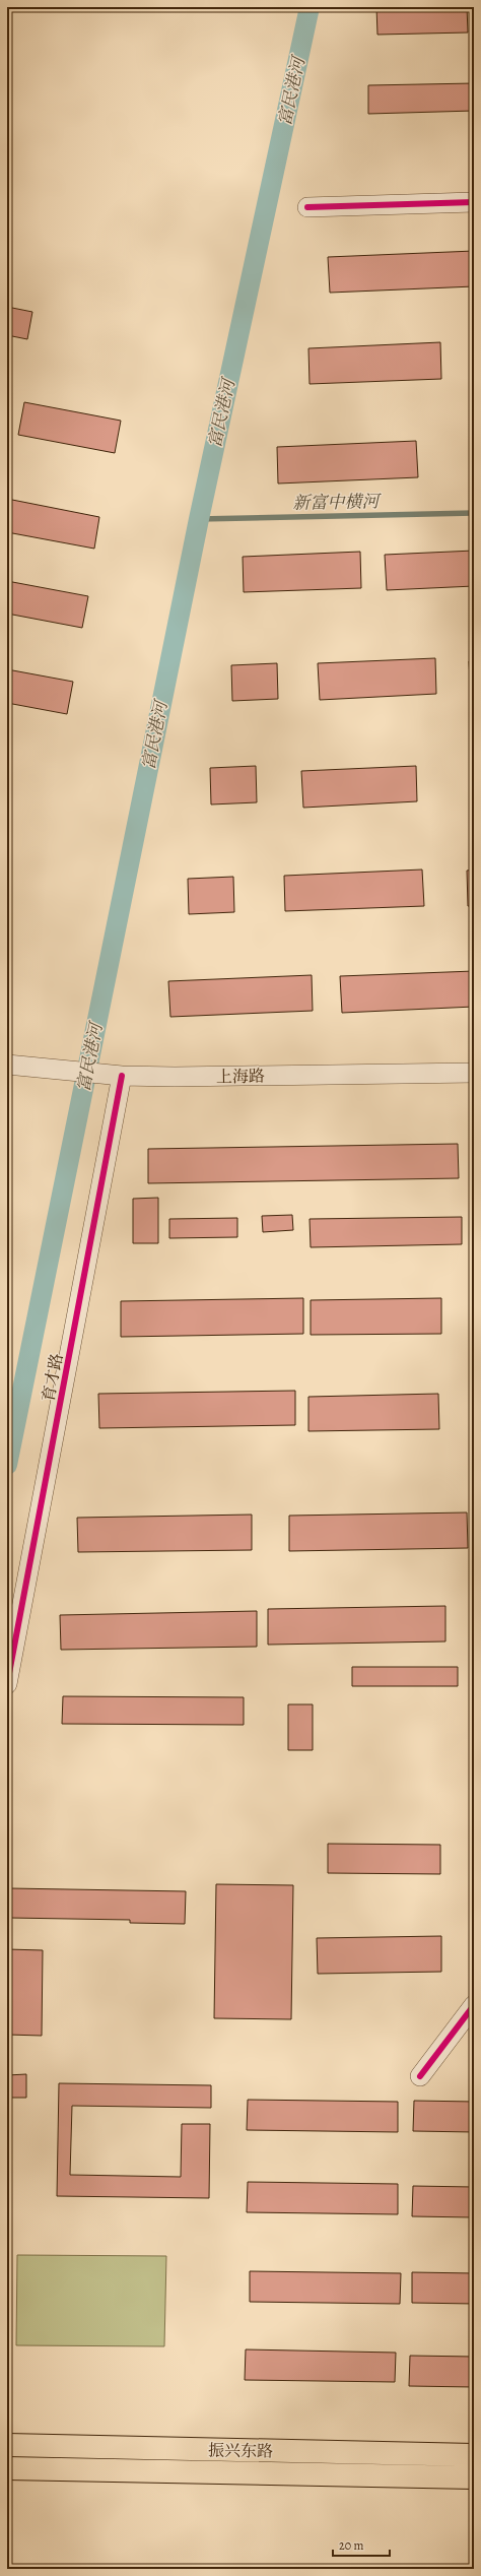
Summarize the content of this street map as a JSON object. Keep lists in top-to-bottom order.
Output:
{
  "streets": {
    "main road": ["振兴东路"],
    "street": ["上海路", "育才路"]
  },
  "crossings": [
    ["上海路", "育才路"]
  ],
  "water": ["富民港河", "新富中横河"],
  "scale_bar": "20 m"
}
